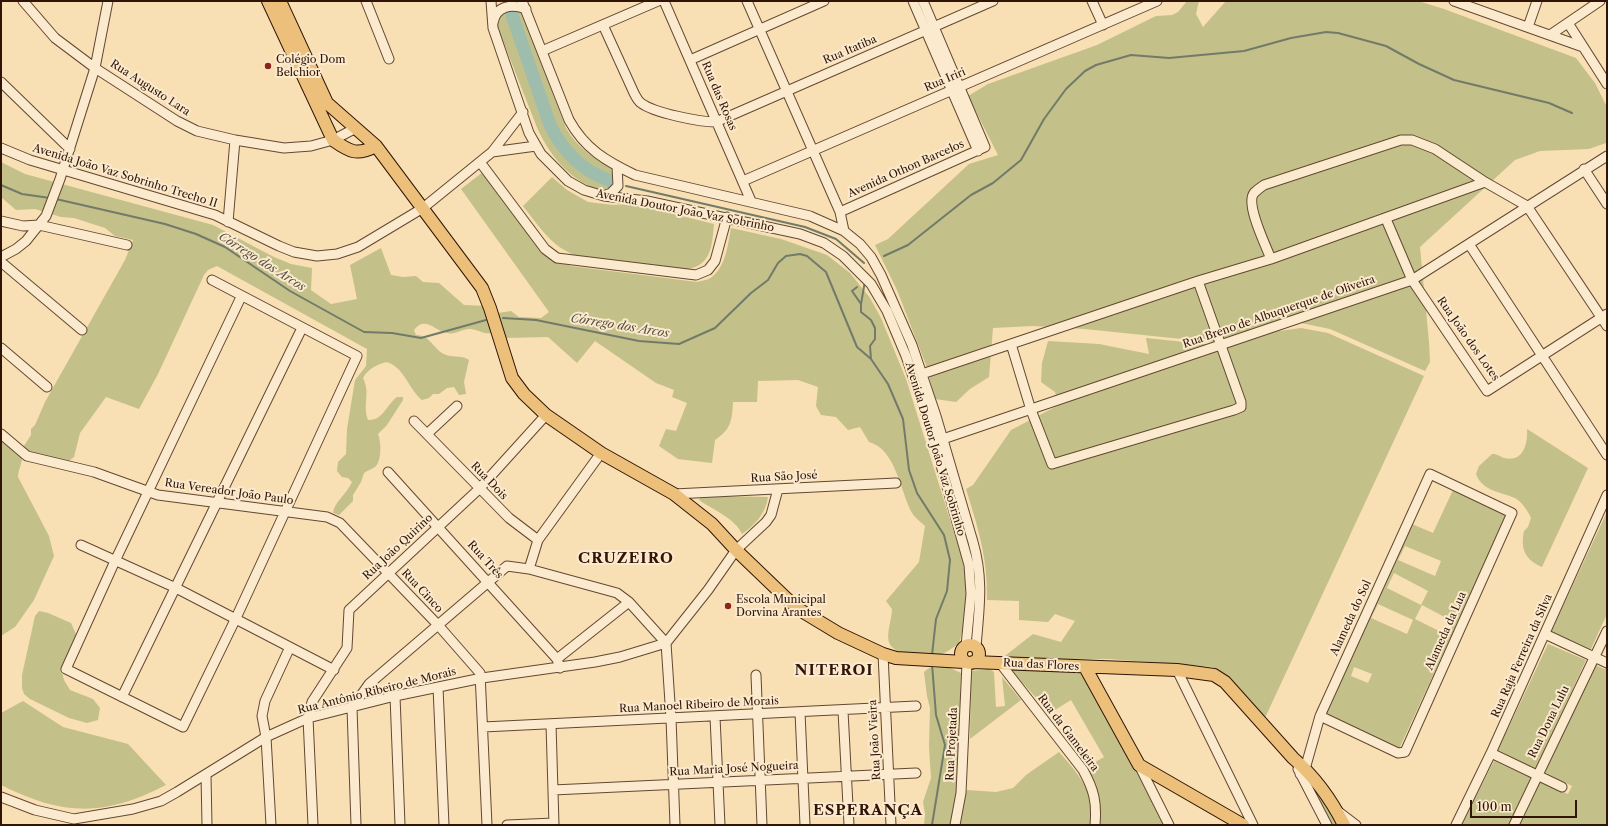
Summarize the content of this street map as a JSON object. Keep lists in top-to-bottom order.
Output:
{
  "streets": {
    "main road": ["Rua das Flores"],
    "street": [
      "Rua Itatiba",
      "Rua Iriri",
      "Rua Augusto Lara",
      "Rua das Rosas",
      "Avenida Othon Barcelos",
      "Avenida João Vaz Sobrinho Trecho II",
      "Avenida Doutor João Vaz Sobrinho",
      "Rua Breno de Albuquerque de Oliveira",
      "Rua João dos Lotes",
      "Rua São José",
      "Rua Dois",
      "Rua Vereador João Paulo",
      "Rua João Quirino",
      "Rua Três",
      "Rua Cinco",
      "Alameda do Sol",
      "Alameda da Lua",
      "Rua Raja Ferreira da Silva",
      "Rua Antônio Ribeiro de Morais",
      "Rua Manoel Ribeiro de Morais",
      "Rua Dona Lulu",
      "Rua da Gameleira",
      "Rua João Vieira",
      "Rua Projetada",
      "Rua Maria José Nogueira"
    ]
  },
  "crossings": [
    ["Rua Itatiba", "Rua das Rosas"],
    ["Rua Itatiba", "Avenida Othon Barcelos"],
    ["Rua Iriri", "Rua das Rosas"],
    ["Rua Iriri", "Avenida Othon Barcelos"],
    ["Rua das Rosas", "Avenida Doutor João Vaz Sobrinho"],
    ["Avenida Othon Barcelos", "Avenida Doutor João Vaz Sobrinho"],
    ["Avenida João Vaz Sobrinho Trecho II", "Avenida Doutor João Vaz Sobrinho"],
    ["Avenida Doutor João Vaz Sobrinho", "Rua Breno de Albuquerque de Oliveira"],
    ["Rua Breno de Albuquerque de Oliveira", "Rua João dos Lotes"],
    ["Rua Dois", "Rua João Quirino"],
    ["Rua Vereador João Paulo", "Rua Cinco"],
    ["Rua João Quirino", "Rua Três"],
    ["Rua João Quirino", "Rua Cinco"],
    ["Rua João Quirino", "Rua Antônio Ribeiro de Morais"],
    ["Rua Três", "Rua Antônio Ribeiro de Morais"],
    ["Rua Cinco", "Rua Antônio Ribeiro de Morais"],
    ["Alameda do Sol", "Alameda da Lua"],
    ["Alameda do Sol", "Rua das Flores"],
    ["Rua das Flores", "Rua da Gameleira"],
    ["Rua Manoel Ribeiro de Morais", "Rua João Vieira"],
    ["Rua João Vieira", "Rua Maria José Nogueira"]
  ],
  "districts": ["CRUZEIRO", "NITEROI", "ESPERANÇA"],
  "water": ["Córrego dos Arcos"],
  "places": ["Colégio Dom Belchior", "Escola Municipal Dorvina Arantes"],
  "scale_bar": "100 m"
}
